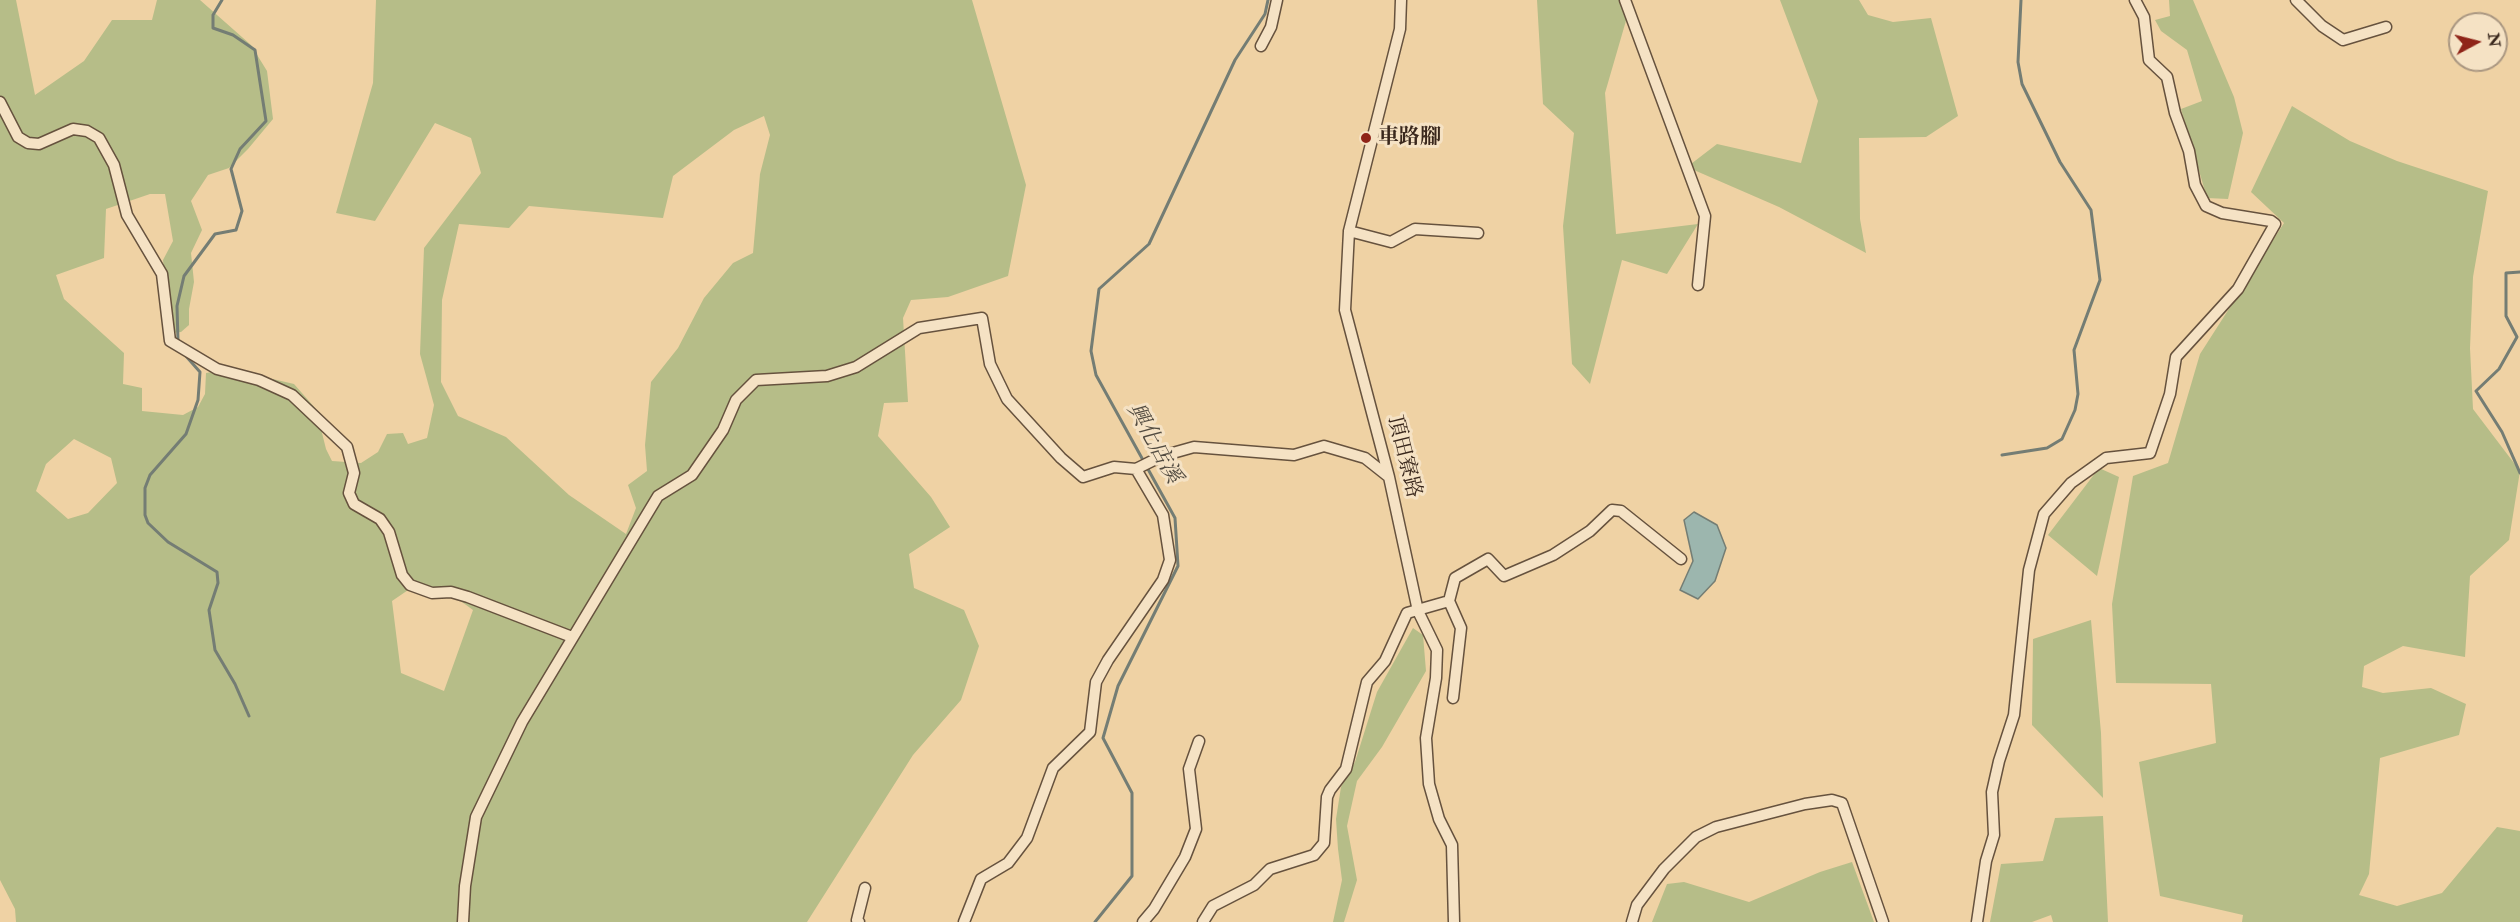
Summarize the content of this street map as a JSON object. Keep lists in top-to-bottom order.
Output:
{
  "streets": {
    "street": ["頂田寮路"]
  },
  "water": ["興化店溪"],
  "places": ["車路腳"],
  "north": "right"
}
